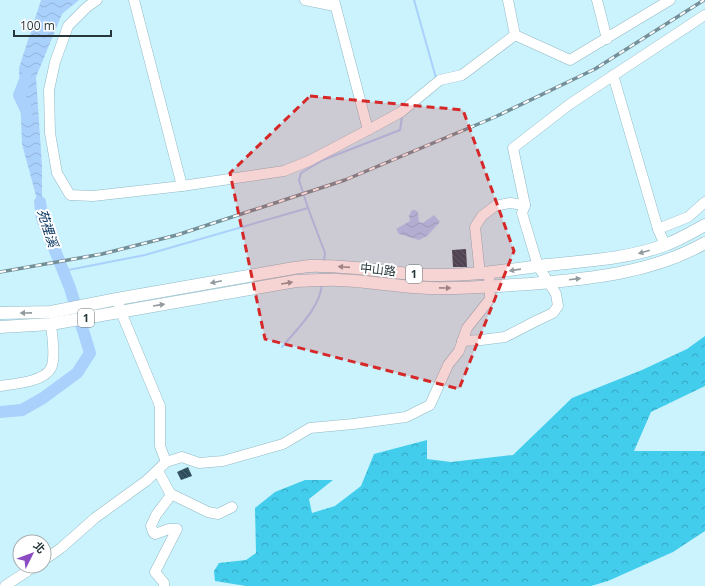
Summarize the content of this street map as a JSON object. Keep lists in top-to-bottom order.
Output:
{
  "streets": {
    "main road": ["中山路", "1"]
  },
  "crossings": [
    ["中山路", "1"]
  ],
  "water": ["苑裡溪"],
  "scale_bar": "100 m",
  "north": "top right"
}
